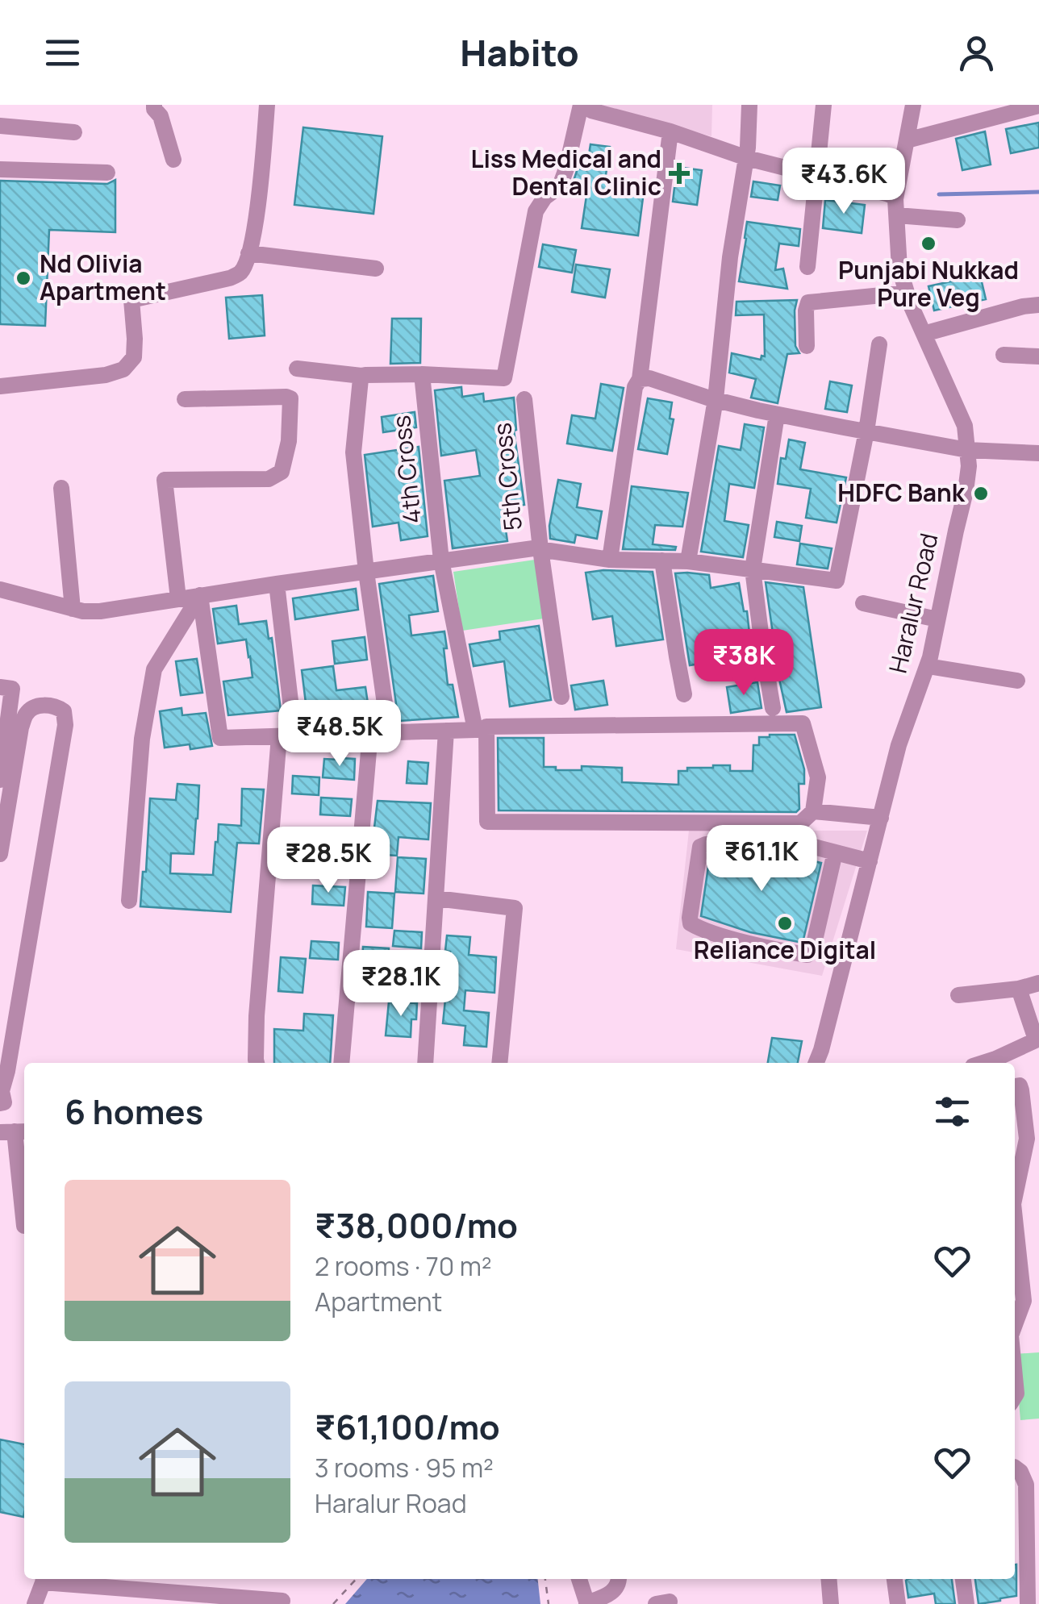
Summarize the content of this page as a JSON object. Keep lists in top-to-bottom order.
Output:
{
  "streets": {
    "street": ["4th Cross", "5th Cross", "Haralur Road"]
  },
  "places": {
    "health": ["Liss Medical and Dental Clinic"],
    "other": [
      "Punjabi Nukkad Pure Veg",
      "Nd Olivia Apartment",
      "HDFC Bank",
      "Reliance Digital"
    ]
  },
  "page": {
    "header": "Habito",
    "price": [
      "₹43.6K",
      "₹38K",
      "₹48.5K",
      "₹61.1K",
      "₹28.5K",
      "₹28.1K"
    ],
    "heading": "6 homes",
    "list": [
      {
        "name": "₹38,000/mo",
        "note": "2 rooms · 70 m² · Apartment"
      },
      {
        "name": "₹61,100/mo",
        "note": "3 rooms · 95 m² · Haralur Road"
      }
    ]
  }
}
